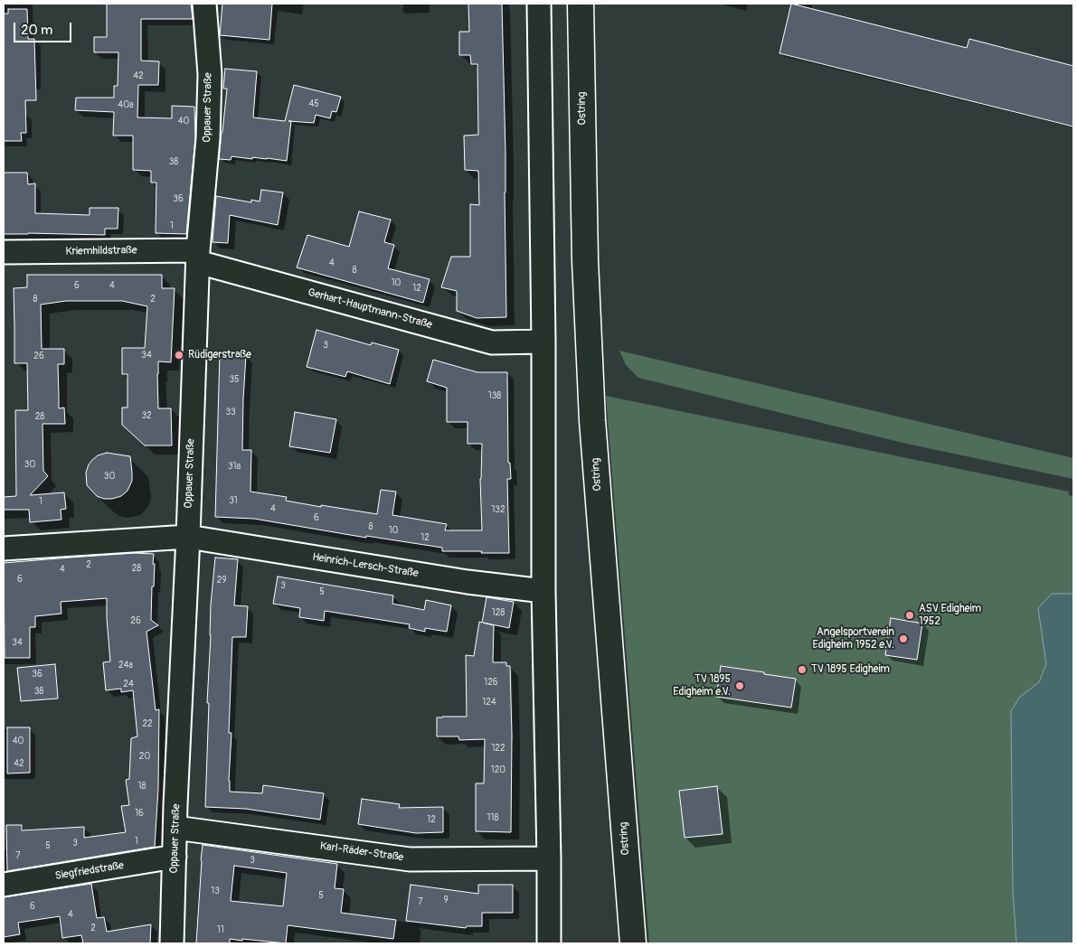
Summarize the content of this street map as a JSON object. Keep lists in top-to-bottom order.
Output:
{
  "streets": {
    "street": [
      "Oppauer Straße",
      "Ostring",
      "Kriemhildstraße",
      "Gerhart-Hauptmann-Straße",
      "Heinrich-Lersch-Straße",
      "Karl-Räder-Straße",
      "Siegfriedstraße"
    ]
  },
  "crossings": [
    ["Oppauer Straße", "Kriemhildstraße"],
    ["Oppauer Straße", "Gerhart-Hauptmann-Straße"],
    ["Oppauer Straße", "Heinrich-Lersch-Straße"],
    ["Oppauer Straße", "Karl-Räder-Straße"],
    ["Oppauer Straße", "Siegfriedstraße"],
    ["Kriemhildstraße", "Gerhart-Hauptmann-Straße"]
  ],
  "places": [
    "Rüdigerstraße",
    "ASV Edigheim 1952",
    "Angelsportverein Edigheim 1952 e.V.",
    "TV 1895 Edigheim",
    "TV 1895 Edigheim e.V."
  ],
  "house_numbers": [
    "42",
    "45",
    "40a",
    "40",
    "38",
    "36",
    "1",
    "4",
    "8",
    "10",
    "6",
    "4",
    "12",
    "8",
    "2",
    "3",
    "34",
    "26",
    "35",
    "138",
    "33",
    "32",
    "28",
    "30",
    "31a",
    "30",
    "31",
    "1",
    "4",
    "132",
    "6",
    "8",
    "10",
    "12",
    "2",
    "28",
    "4",
    "6",
    "29",
    "3",
    "5",
    "128",
    "26",
    "34",
    "24a",
    "36",
    "126",
    "24",
    "38",
    "124",
    "22",
    "40",
    "122",
    "20",
    "42",
    "120",
    "18",
    "16",
    "118",
    "12",
    "1",
    "3",
    "5",
    "7",
    "3",
    "13",
    "5",
    "9",
    "7",
    "6",
    "4",
    "2",
    "11"
  ],
  "scale_bar": "20 m"
}
